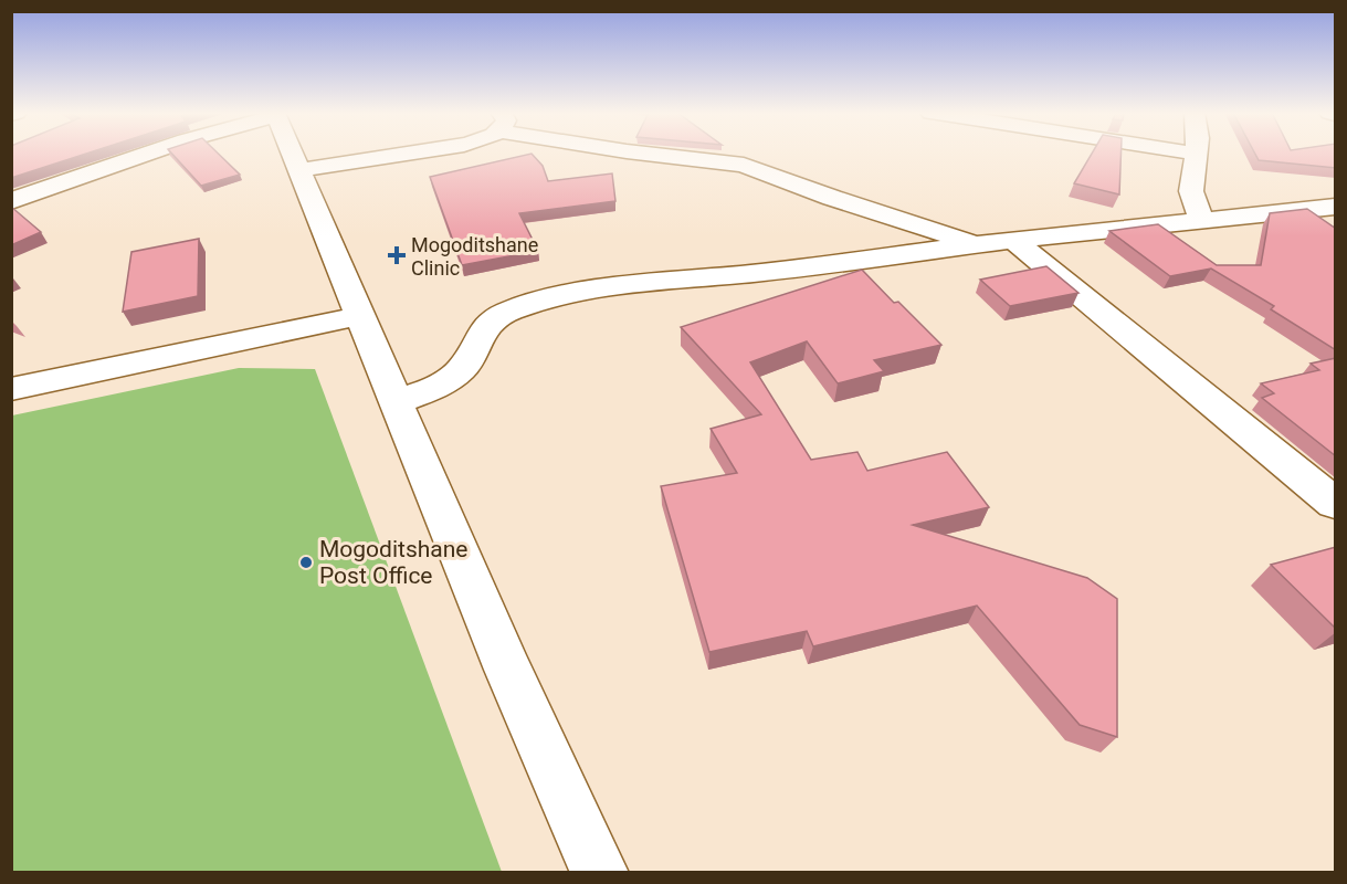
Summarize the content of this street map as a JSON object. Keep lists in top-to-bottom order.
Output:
{
  "places": {
    "health": ["Mogoditshane Clinic"],
    "other": ["Mogoditshane Post Office"]
  }
}
